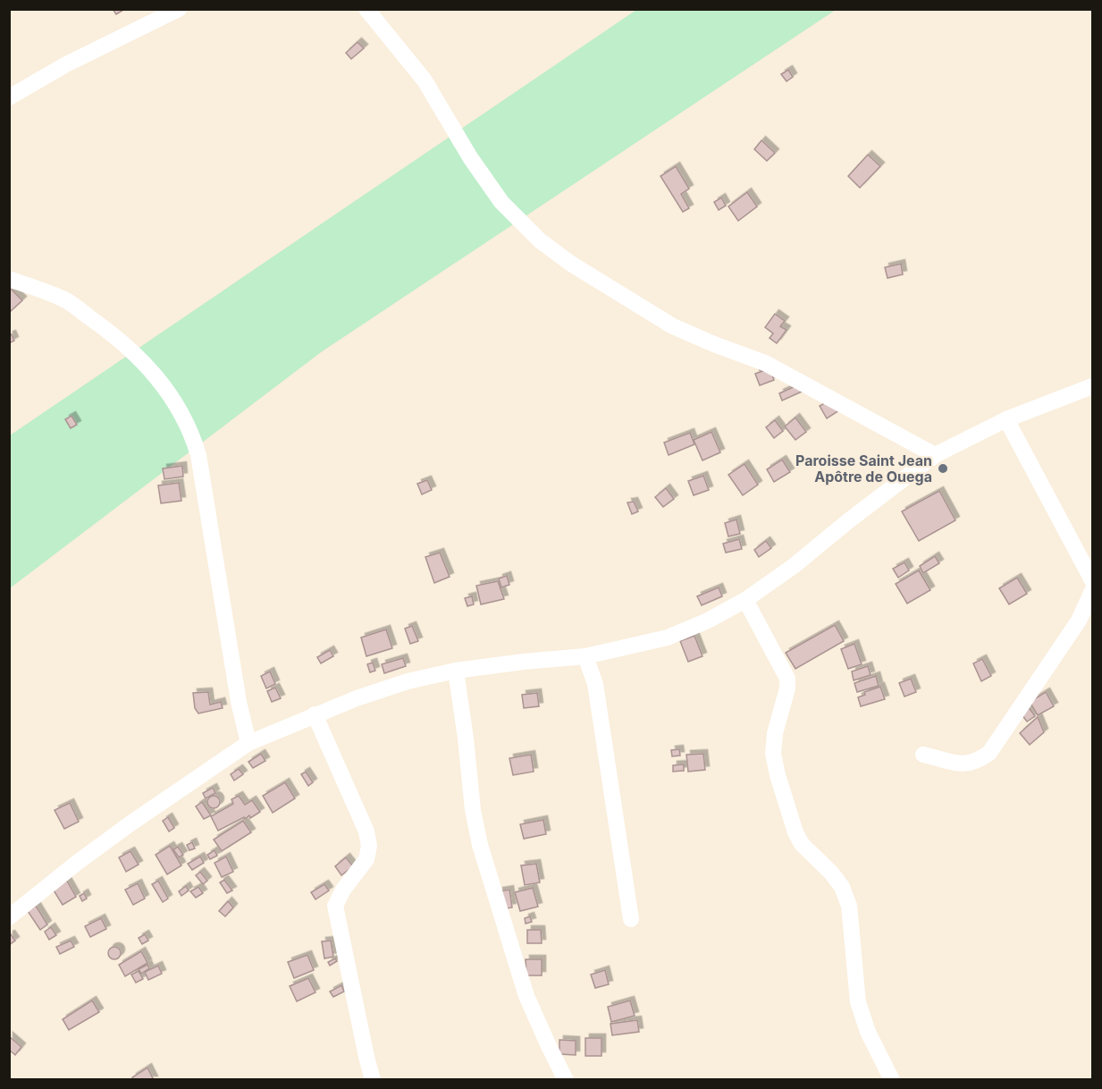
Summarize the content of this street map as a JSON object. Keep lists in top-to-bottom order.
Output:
{
  "places": ["Paroisse Saint Jean Apôtre de Ouega"]
}
